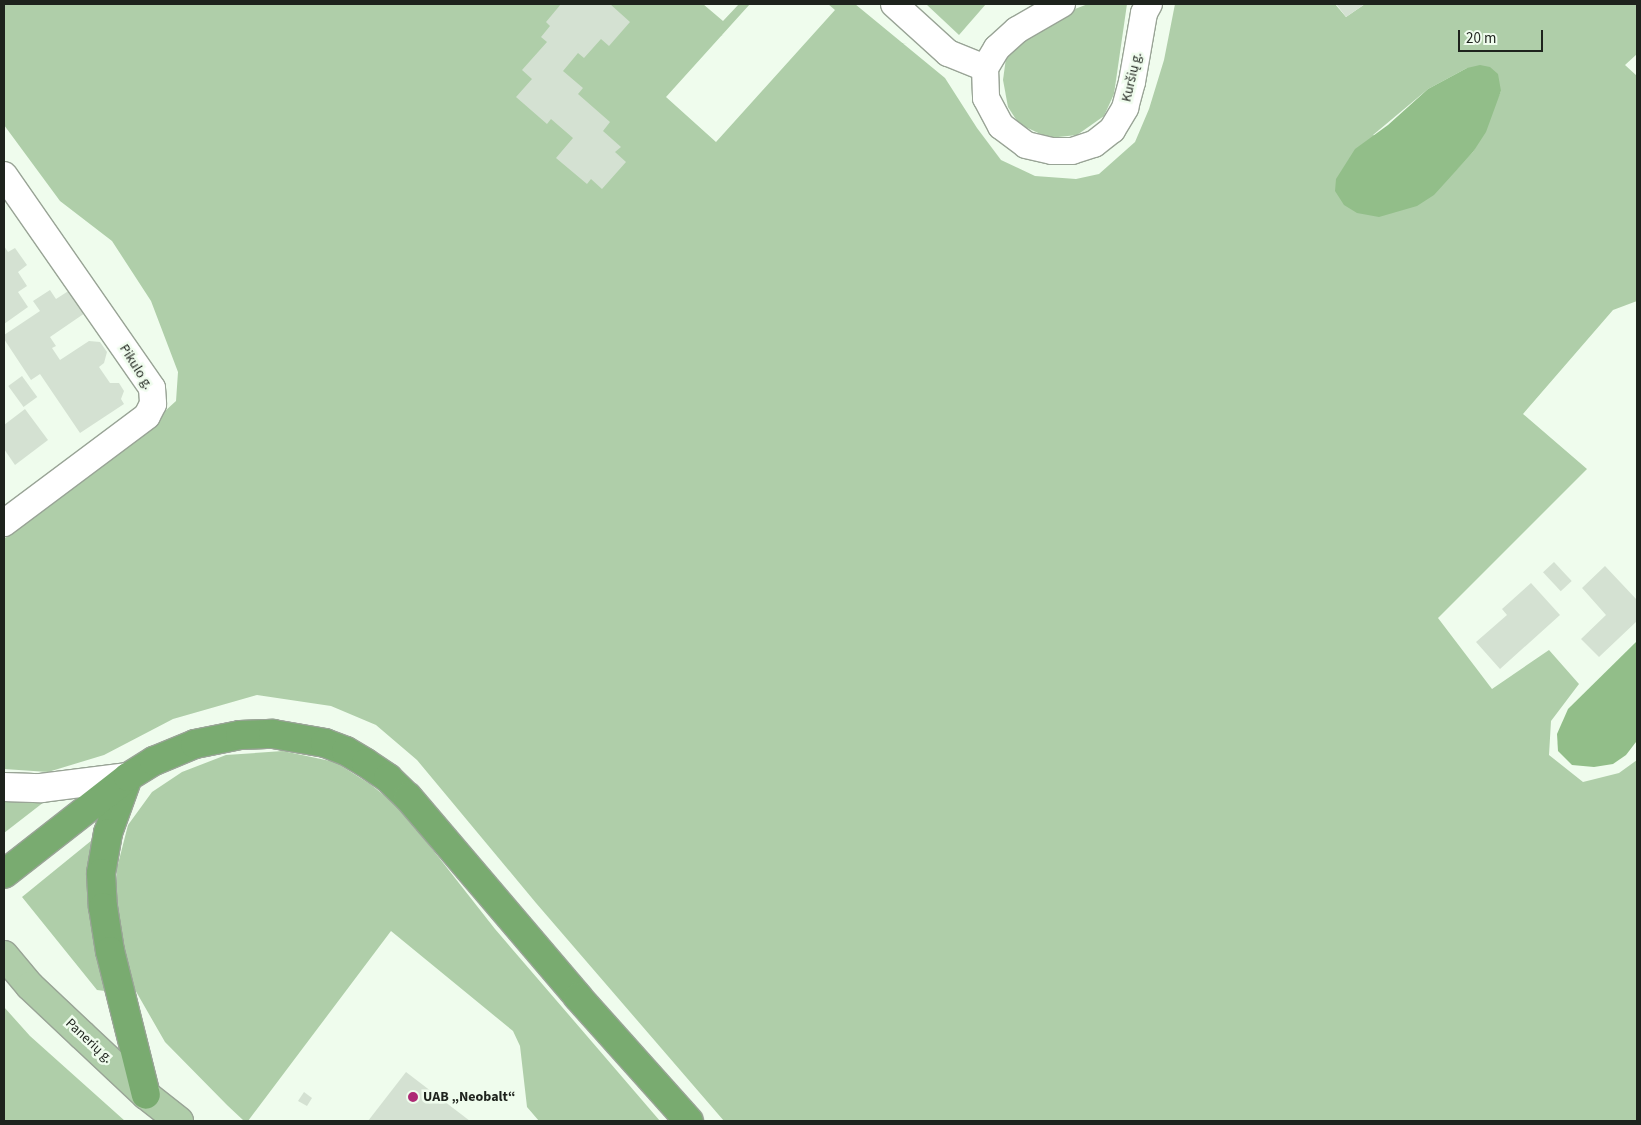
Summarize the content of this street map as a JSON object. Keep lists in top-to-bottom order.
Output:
{
  "streets": {
    "main road": ["Panerių g."],
    "street": ["Kuršių g.", "Pikulo g."]
  },
  "places": ["UAB „Neobalt“"],
  "scale_bar": "20 m"
}
